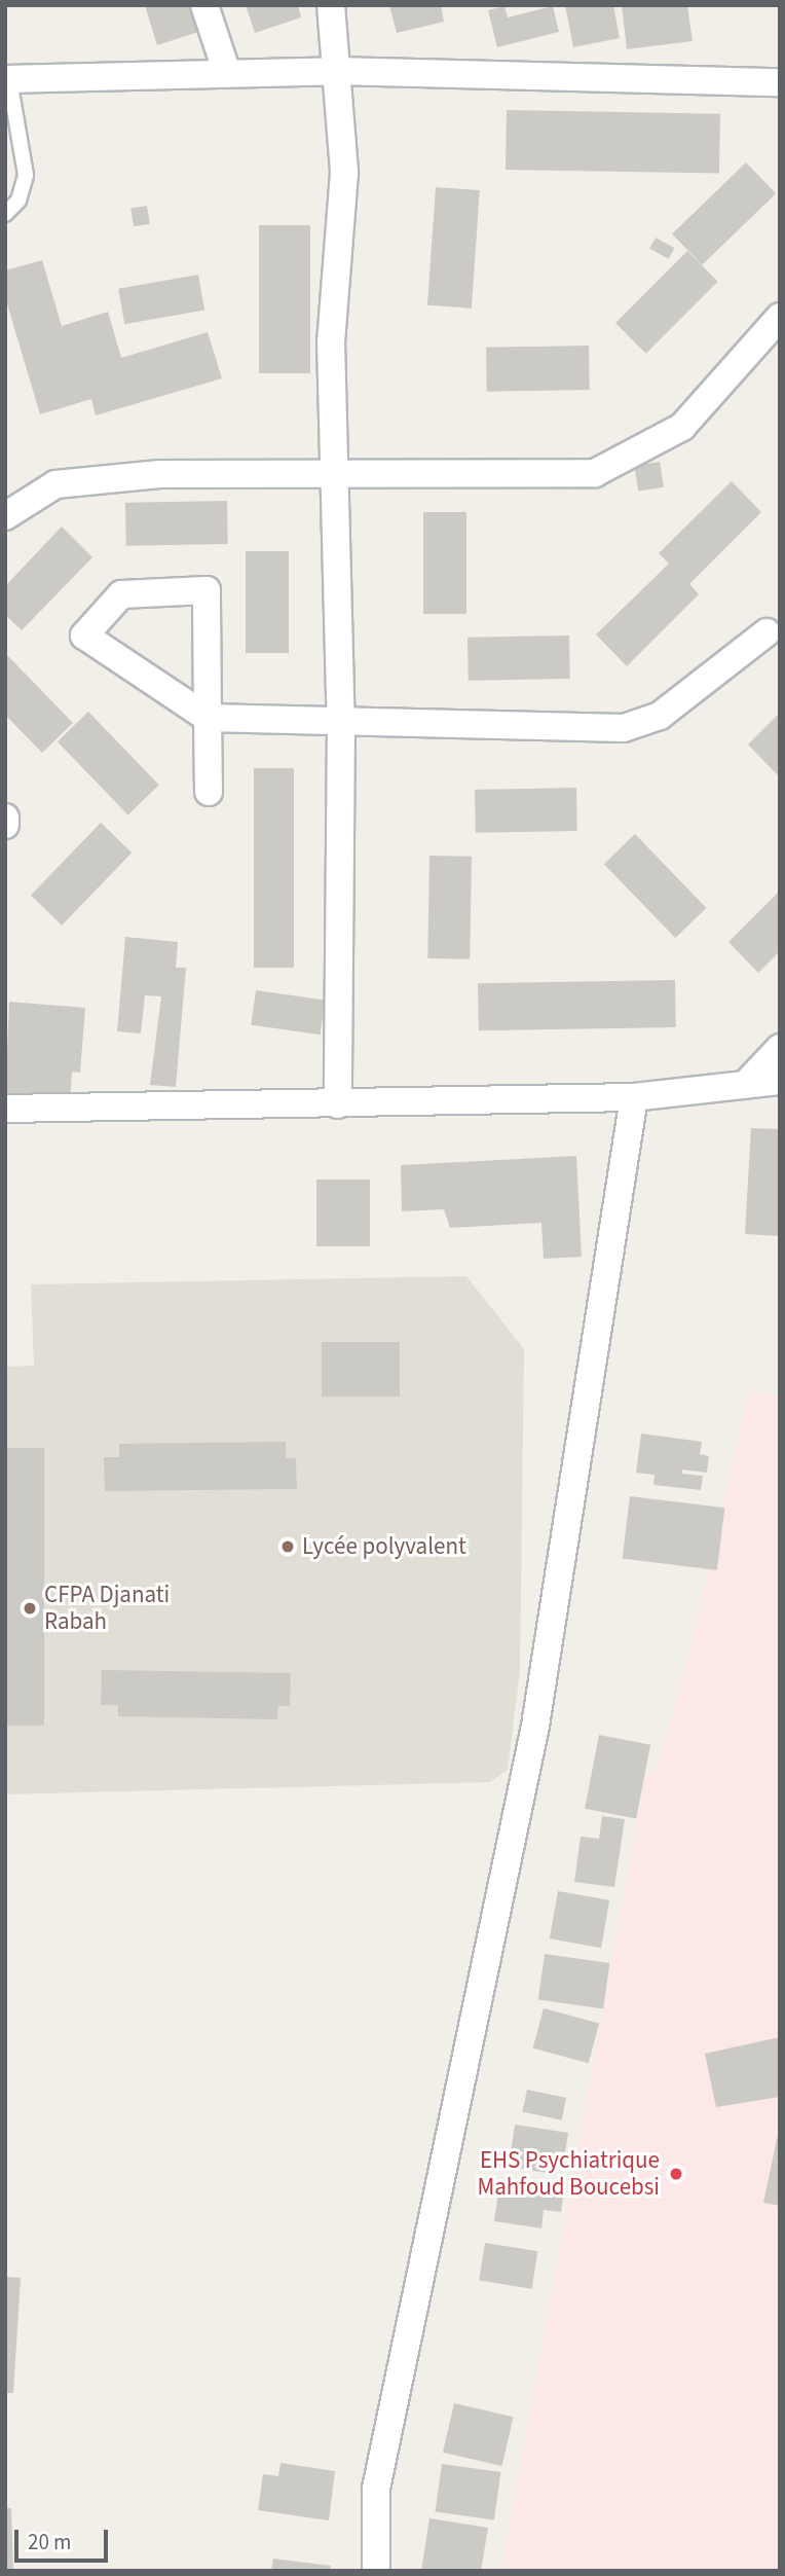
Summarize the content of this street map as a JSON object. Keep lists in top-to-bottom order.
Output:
{
  "places": ["Lycée polyvalent", "CFPA Djanati Rabah", "EHS Psychiatrique Mahfoud Boucebsi"],
  "scale_bar": "20 m"
}
